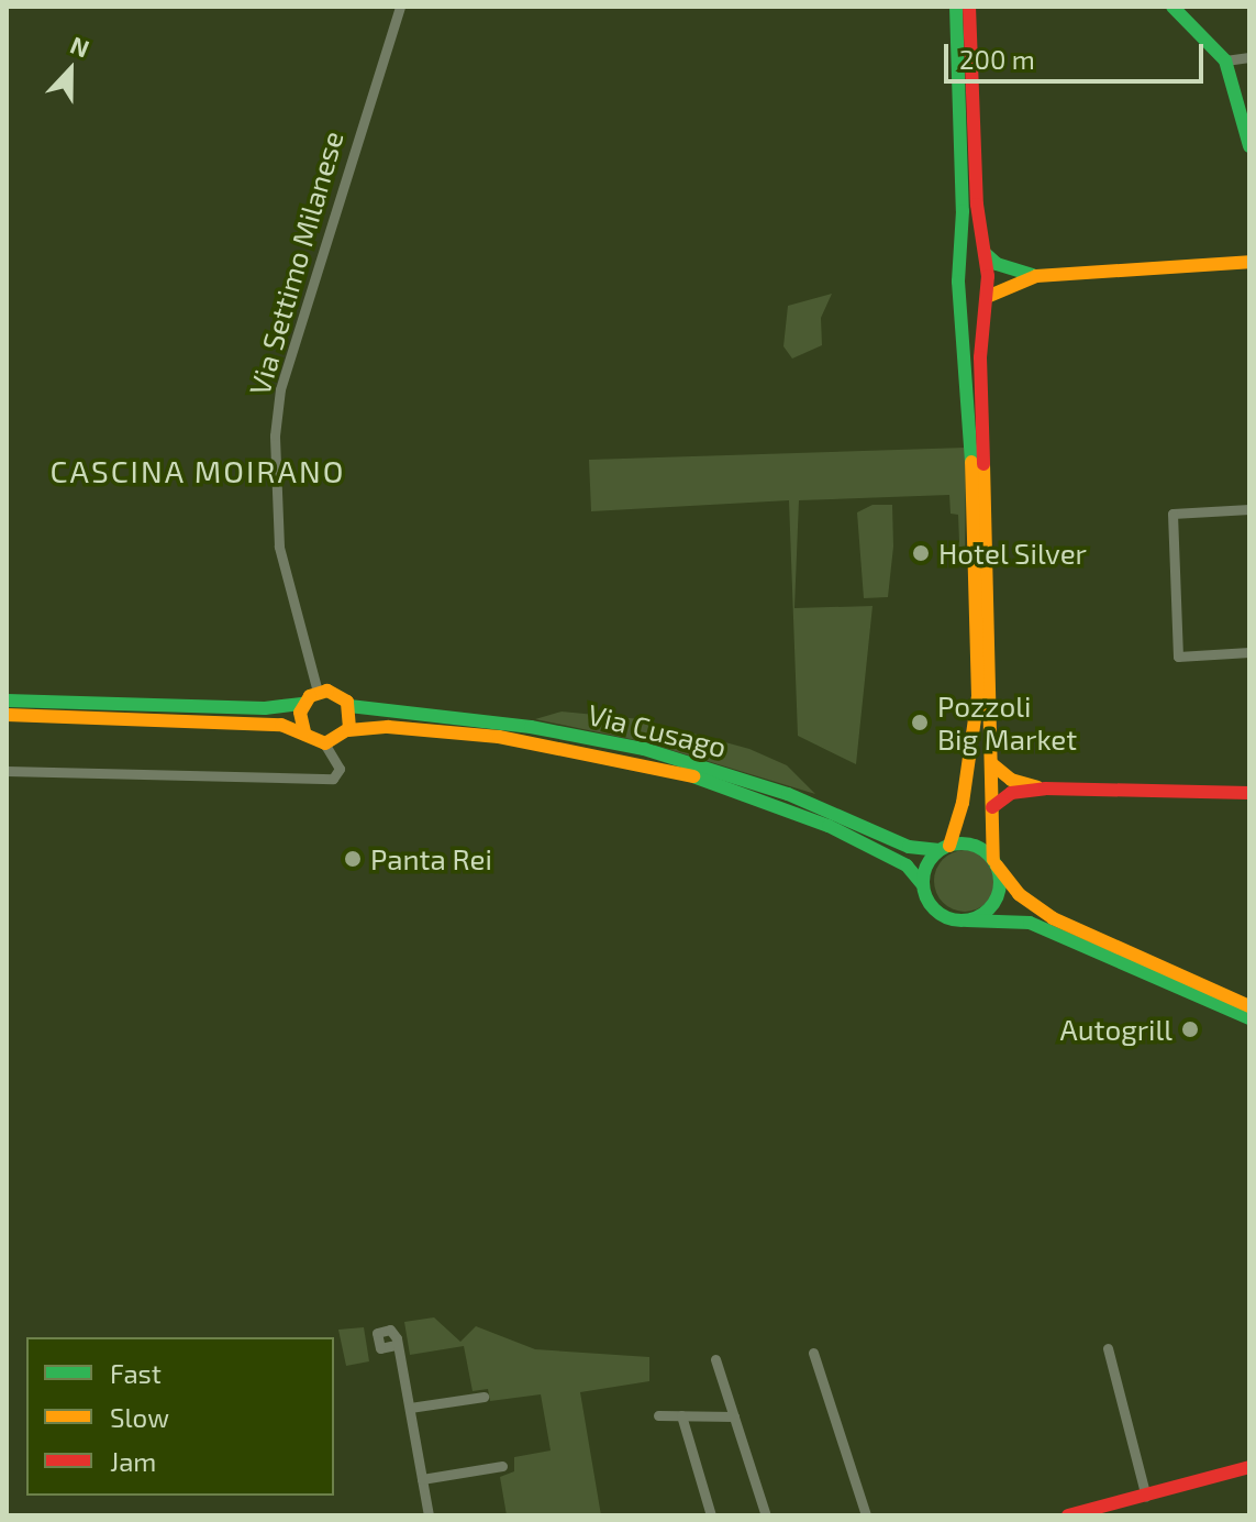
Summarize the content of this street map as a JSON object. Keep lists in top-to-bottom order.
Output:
{
  "streets": {
    "main road": ["Via Cusago"],
    "street": ["Via Settimo Milanese"]
  },
  "crossings": [
    ["Via Settimo Milanese", "Via Cusago"]
  ],
  "districts": ["CASCINA MOIRANO"],
  "places": [
    "Hotel Silver",
    "Pozzoli Big Market",
    "Panta Rei",
    "Autogrill"
  ],
  "legend": ["Fast", "Slow", "Jam"],
  "scale_bar": "200 m",
  "north": "top"
}
